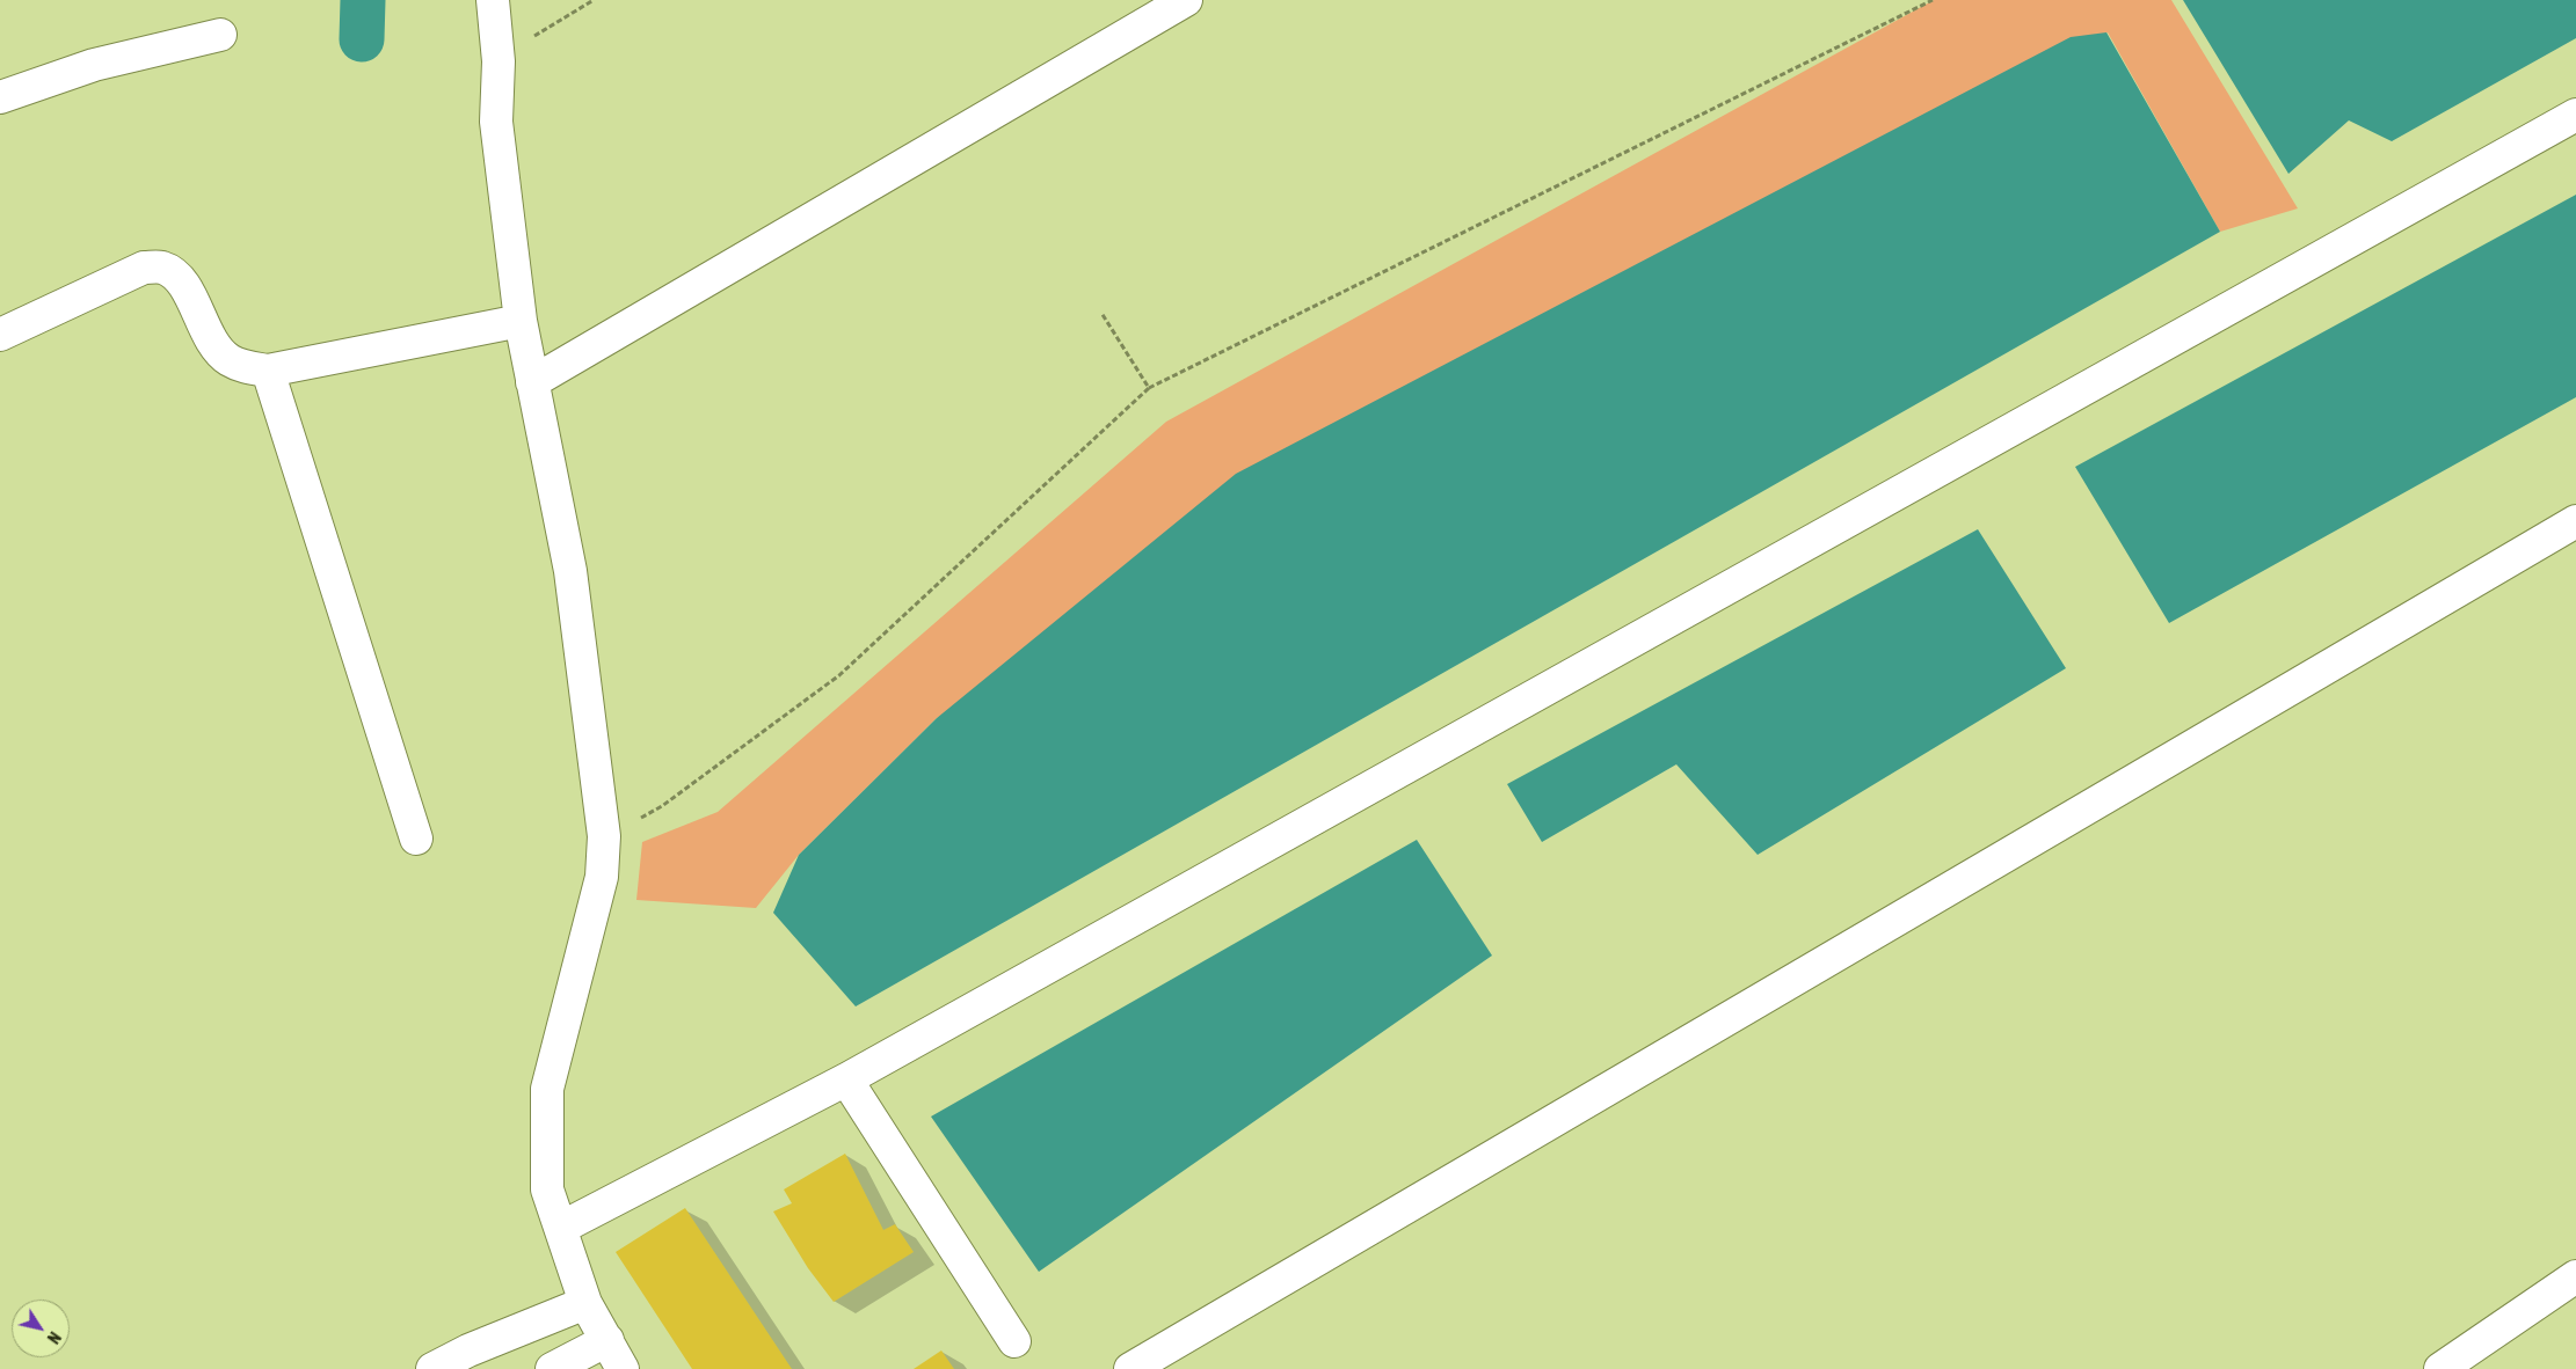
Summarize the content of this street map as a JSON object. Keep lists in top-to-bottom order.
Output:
{
  "north": "bottom right"
}
